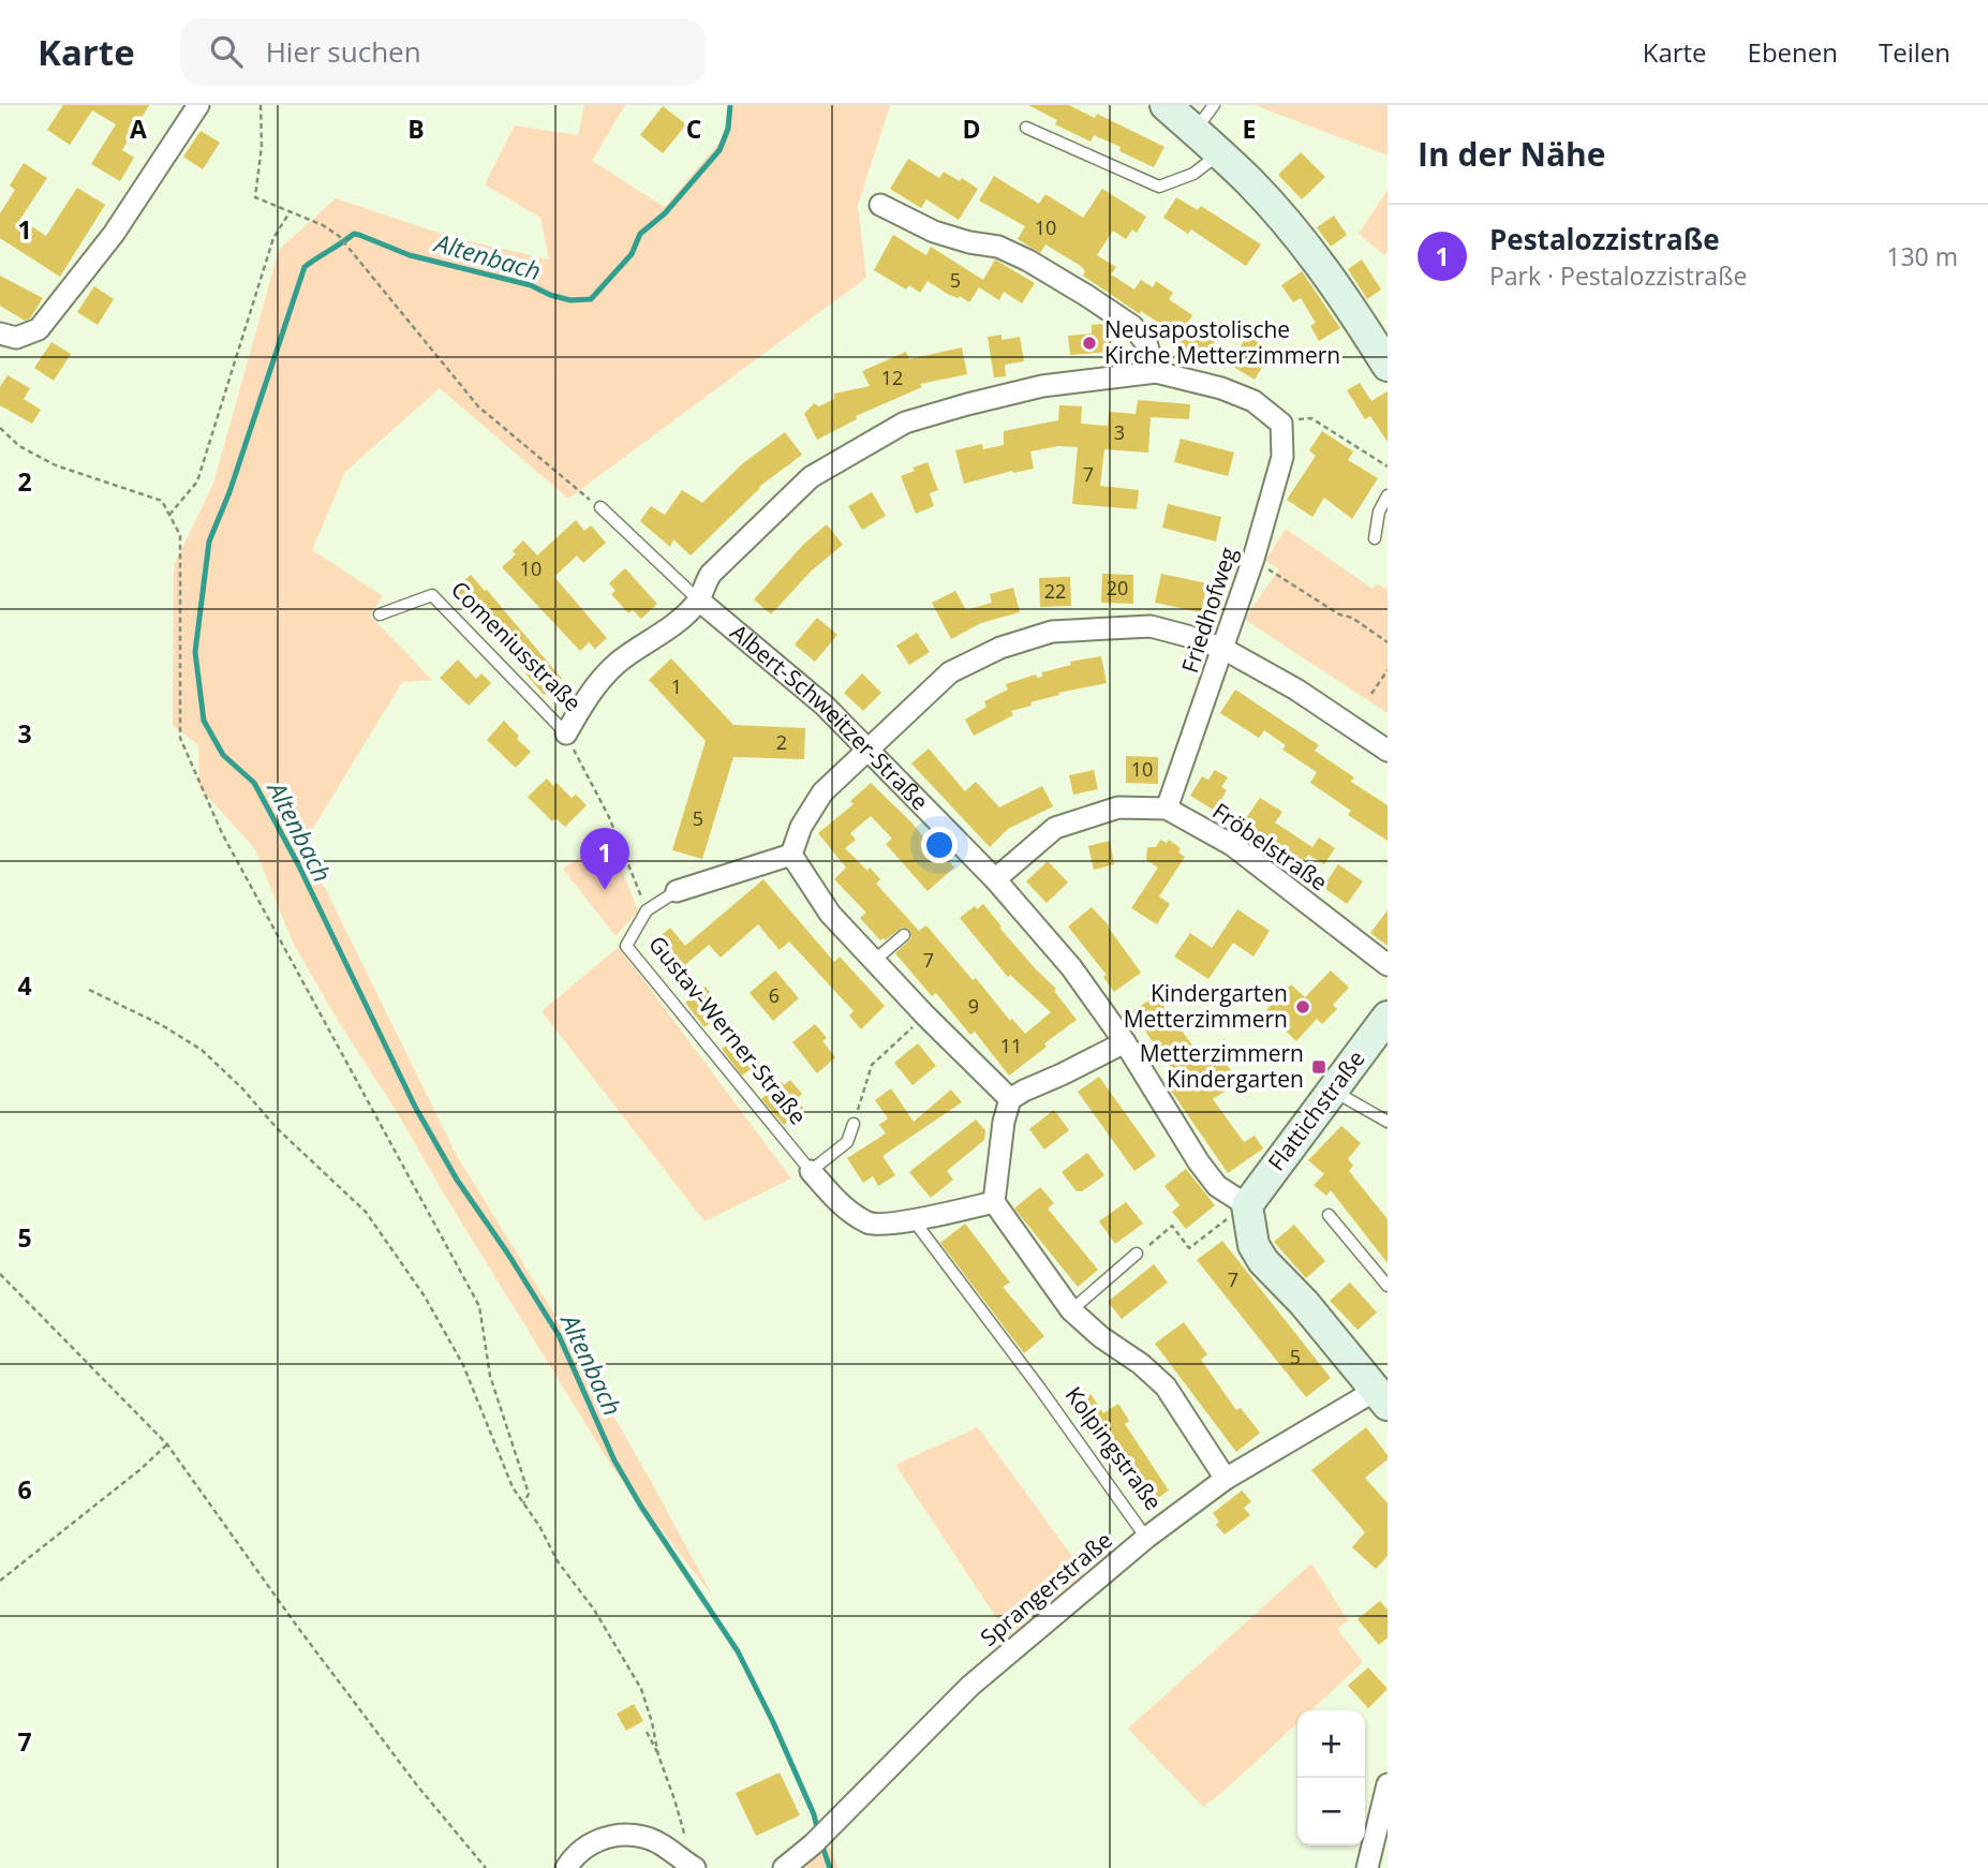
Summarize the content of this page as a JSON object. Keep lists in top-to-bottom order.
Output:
{
  "streets": {
    "main road": ["Flattichstraße"],
    "street": [
      "Friedhofweg",
      "Comeniusstraße",
      "Albert-Schweitzer-Straße",
      "Fröbelstraße",
      "Gustav-Werner-Straße",
      "Sprangerstraße"
    ],
    "lane": ["Kolpingstraße"]
  },
  "crossings": [
    ["Friedhofweg", "Fröbelstraße"],
    ["Comeniusstraße", "Albert-Schweitzer-Straße"],
    ["Albert-Schweitzer-Straße", "Fröbelstraße"],
    ["Albert-Schweitzer-Straße", "Flattichstraße"],
    ["Gustav-Werner-Straße", "Kolpingstraße"],
    ["Kolpingstraße", "Sprangerstraße"]
  ],
  "water": ["Altenbach"],
  "places": {
    "other": ["Neusapostolische Kirche Metterzimmern", "Kindergarten Metterzimmern"],
    "transit": ["Metterzimmern Kindergarten"]
  },
  "house_numbers": [
    "10",
    "5",
    "12",
    "3",
    "7",
    "10",
    "20",
    "22",
    "1",
    "2",
    "10",
    "5",
    "7",
    "6",
    "9",
    "11",
    "7",
    "5"
  ],
  "page": {
    "header": "Karte",
    "search": "Hier suchen",
    "nav": ["Karte", "Ebenen", "Teilen"],
    "heading": "In der Nähe",
    "list": [
      {
        "mark": "1",
        "name": "Pestalozzistraße",
        "note": "Park · Pestalozzistraße",
        "value": "130 m"
      }
    ],
    "pins": "1",
    "map_buttons": ["+", "−"]
  },
  "grid": {
    "columns": [
      "A",
      "B",
      "C",
      "D",
      "E"
    ],
    "rows": [
      "1",
      "2",
      "3",
      "4",
      "5",
      "6",
      "7"
    ]
  }
}
